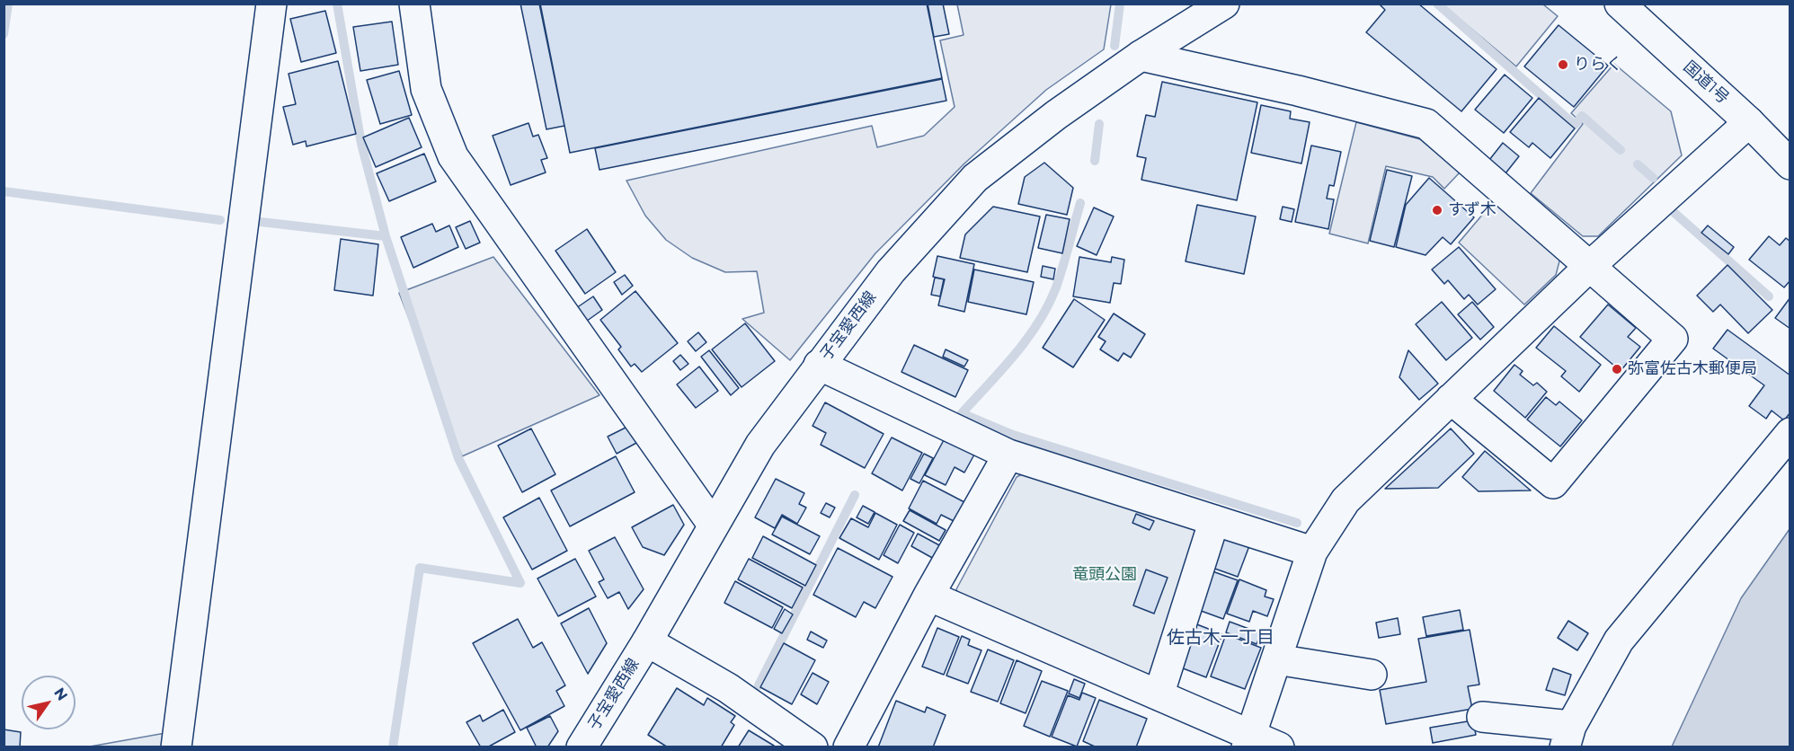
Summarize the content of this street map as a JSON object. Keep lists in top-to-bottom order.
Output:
{
  "streets": {
    "main road": ["国道1号", "子宝愛西線"]
  },
  "districts": ["佐古木一丁目"],
  "parks": ["竜頭公園"],
  "places": ["りらく", "すず木", "弥富佐古木郵便局"],
  "north": "top right"
}
